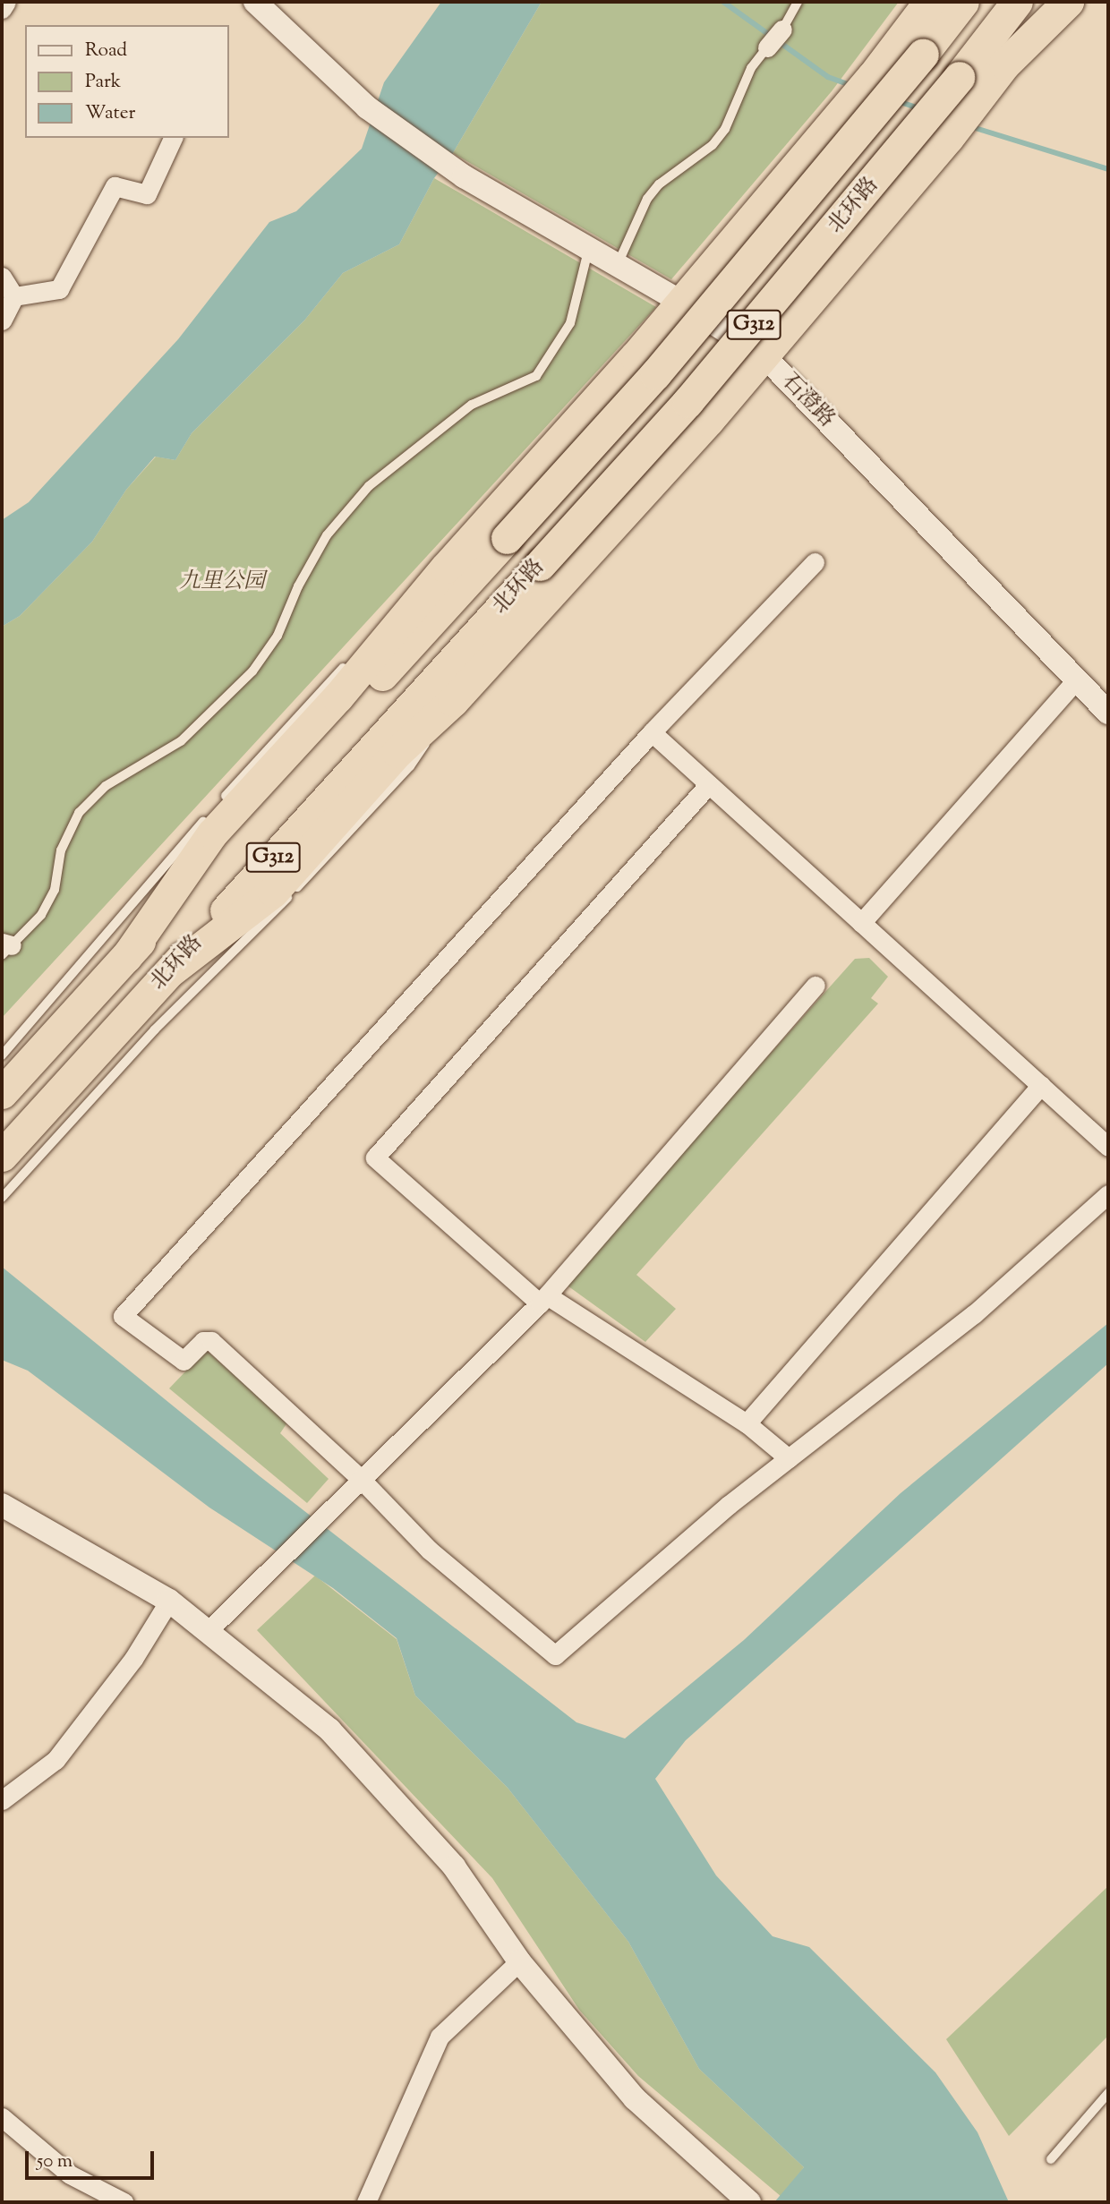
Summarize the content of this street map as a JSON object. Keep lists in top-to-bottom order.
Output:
{
  "streets": {
    "highway": ["北环路", "G312"],
    "street": ["石澄路"]
  },
  "parks": ["九里公园"],
  "legend": ["Road", "Park", "Water"],
  "scale_bar": "50 m"
}
